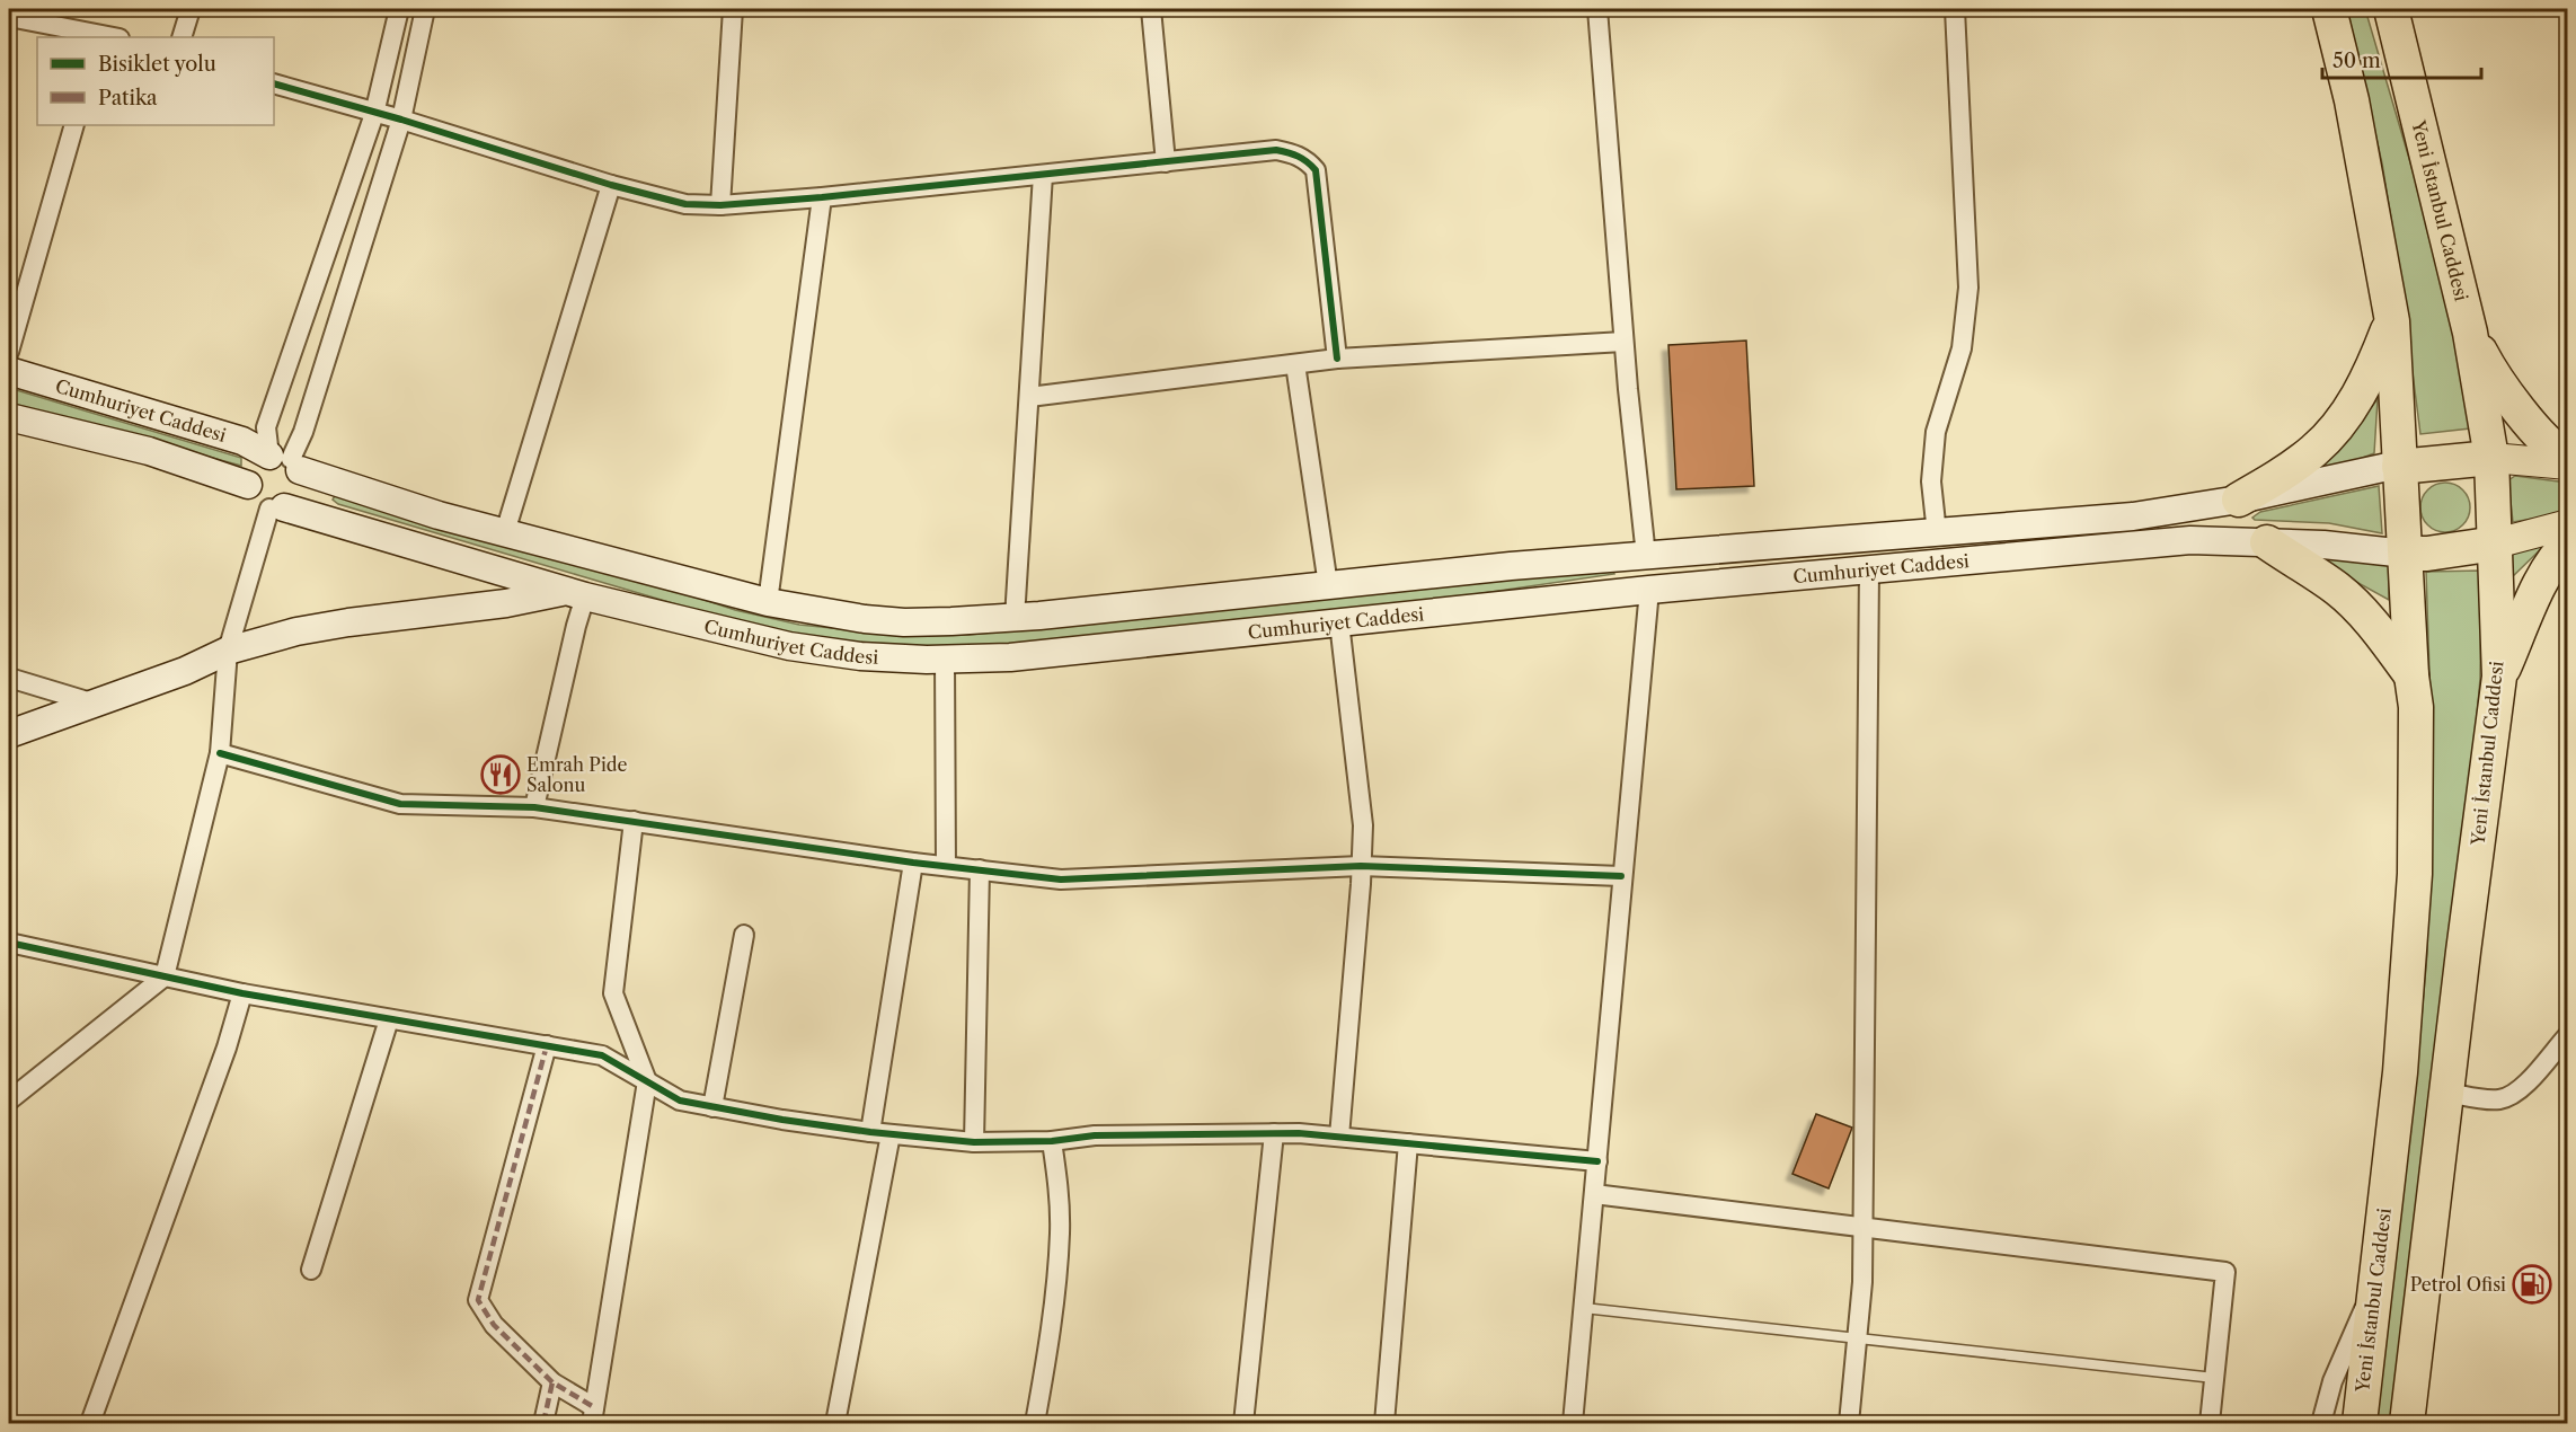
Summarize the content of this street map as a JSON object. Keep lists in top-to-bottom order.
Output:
{
  "streets": {
    "highway": ["Yeni İstanbul Caddesi"],
    "main road": ["Cumhuriyet Caddesi"]
  },
  "crossings": [
    ["Yeni İstanbul Caddesi", "Cumhuriyet Caddesi"]
  ],
  "places": {
    "restaurant": ["Emrah Pide Salonu"],
    "fuel station": ["Petrol Ofisi"]
  },
  "legend": ["Bisiklet yolu", "Patika"],
  "scale_bar": "50 m"
}
